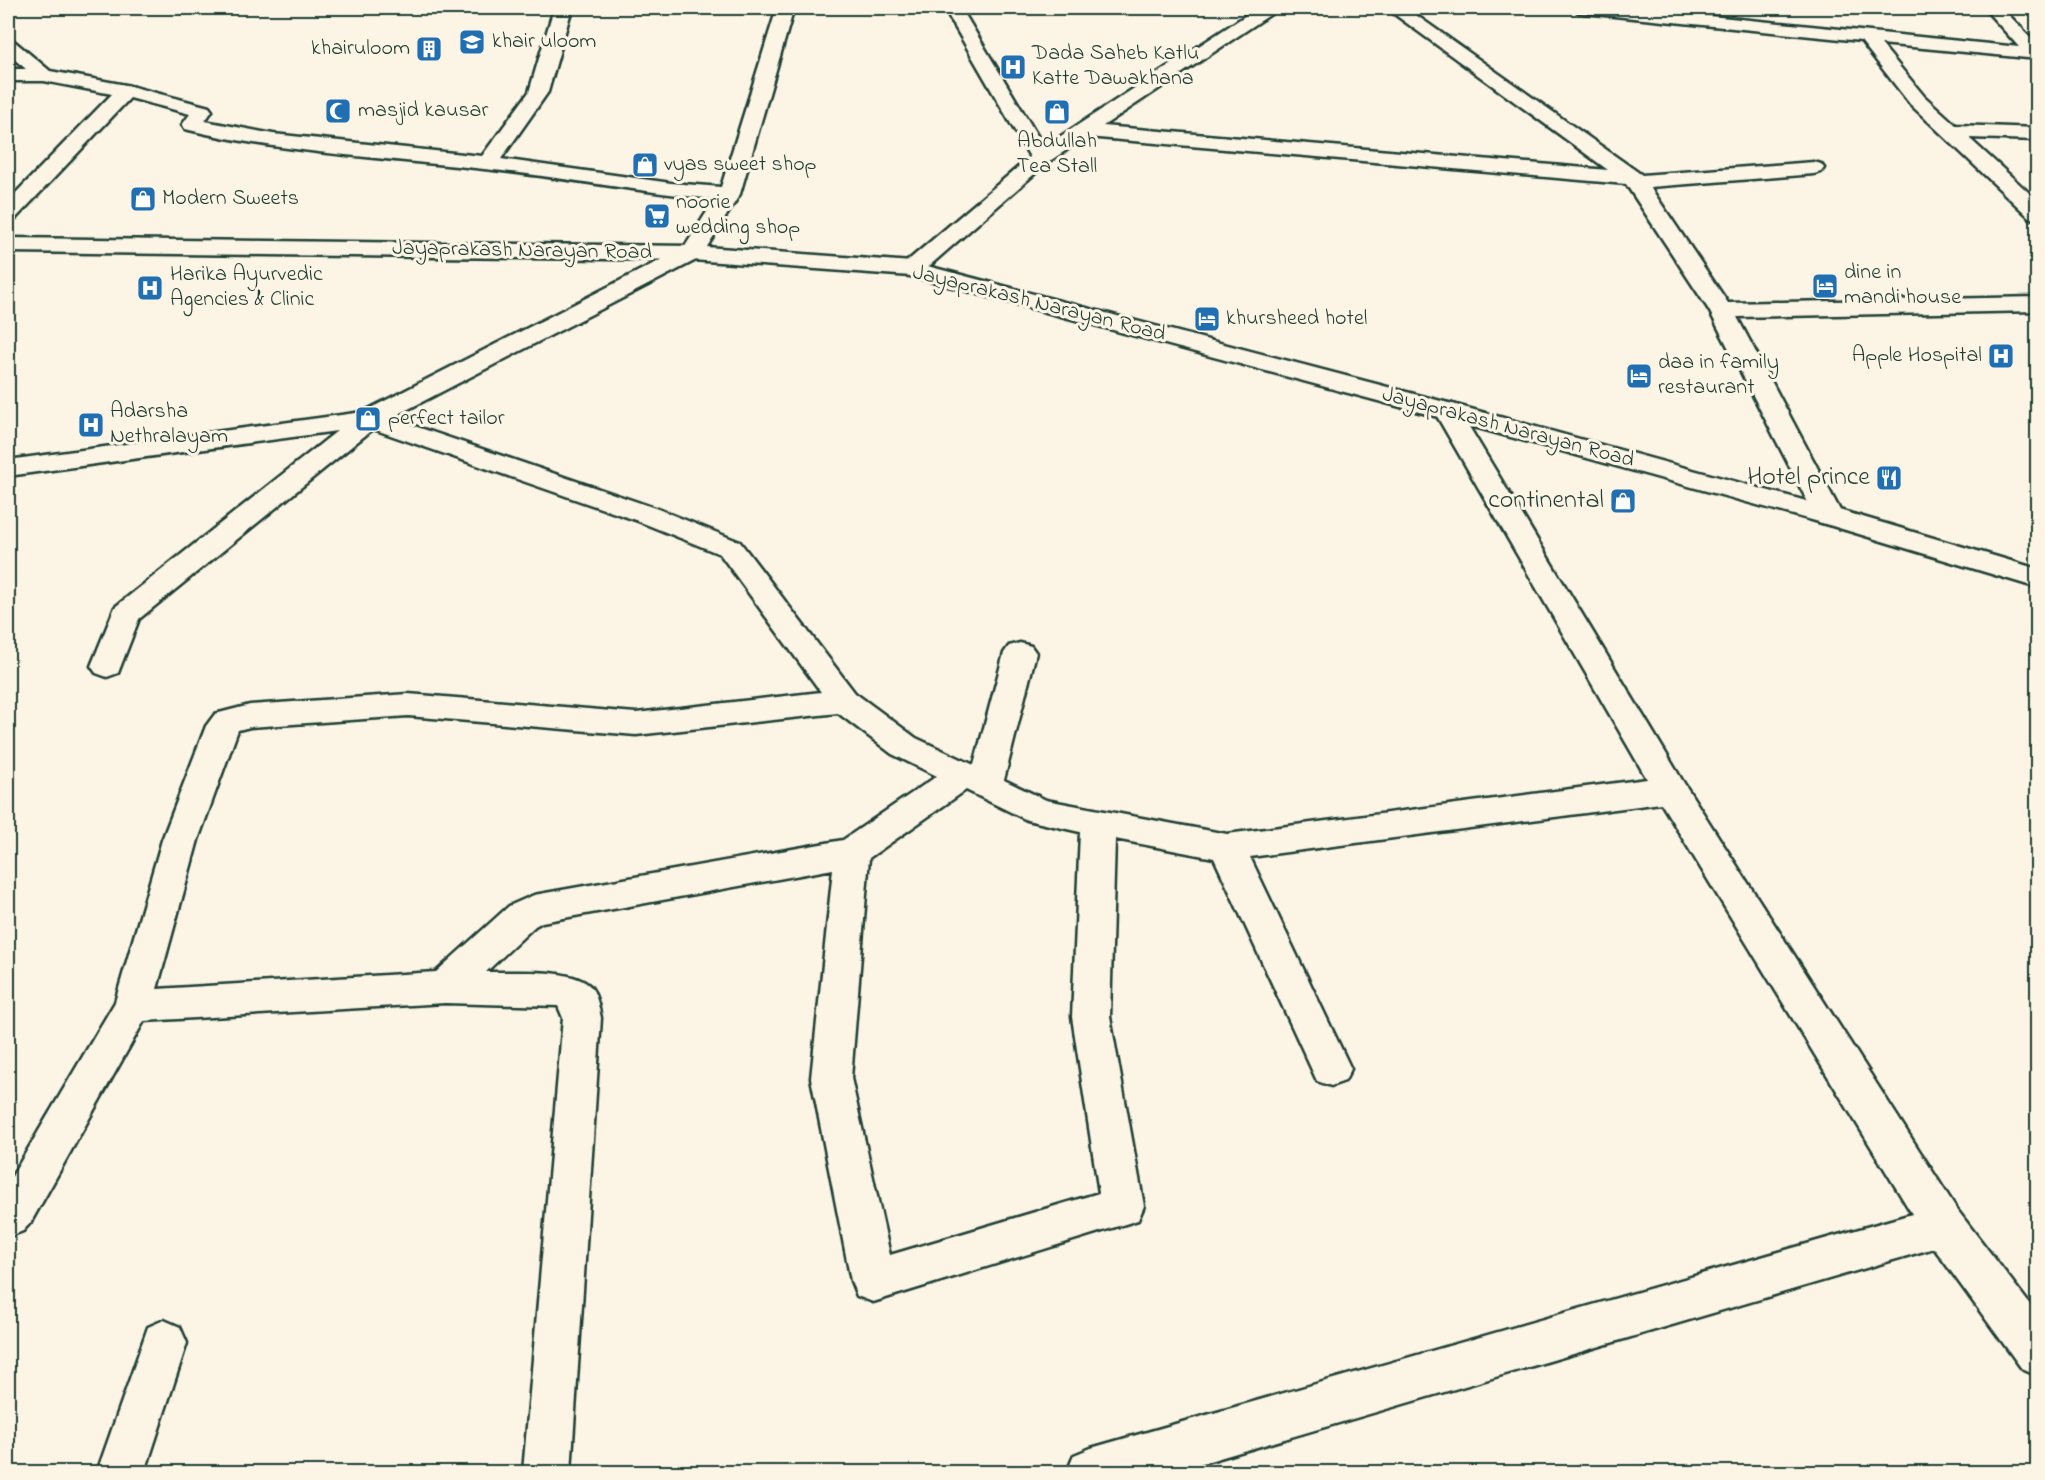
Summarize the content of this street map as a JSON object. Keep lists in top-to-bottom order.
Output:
{
  "streets": {
    "street": ["Jayaprakash Narayan Road"]
  },
  "places": {
    "school or university": ["khair uloom"],
    "building": ["khairuloom"],
    "hospital": [
      "Dada Saheb Katlu Katte Dawakhana",
      "Harika Ayurvedic Agencies & Clinic",
      "Apple Hospital",
      "Adarsha Nethralayam"
    ],
    "mosque": ["masjid kausar"],
    "shop": [
      "Abdullah Tea Stall",
      "vyas sweet shop",
      "Modern Sweets",
      "perfect tailor",
      "continental"
    ],
    "supermarket": ["noorie wedding shop"],
    "hotel": ["dine in mandi house", "khursheed hotel", "daa in family restaurant"],
    "restaurant": ["Hotel prince"]
  }
}
